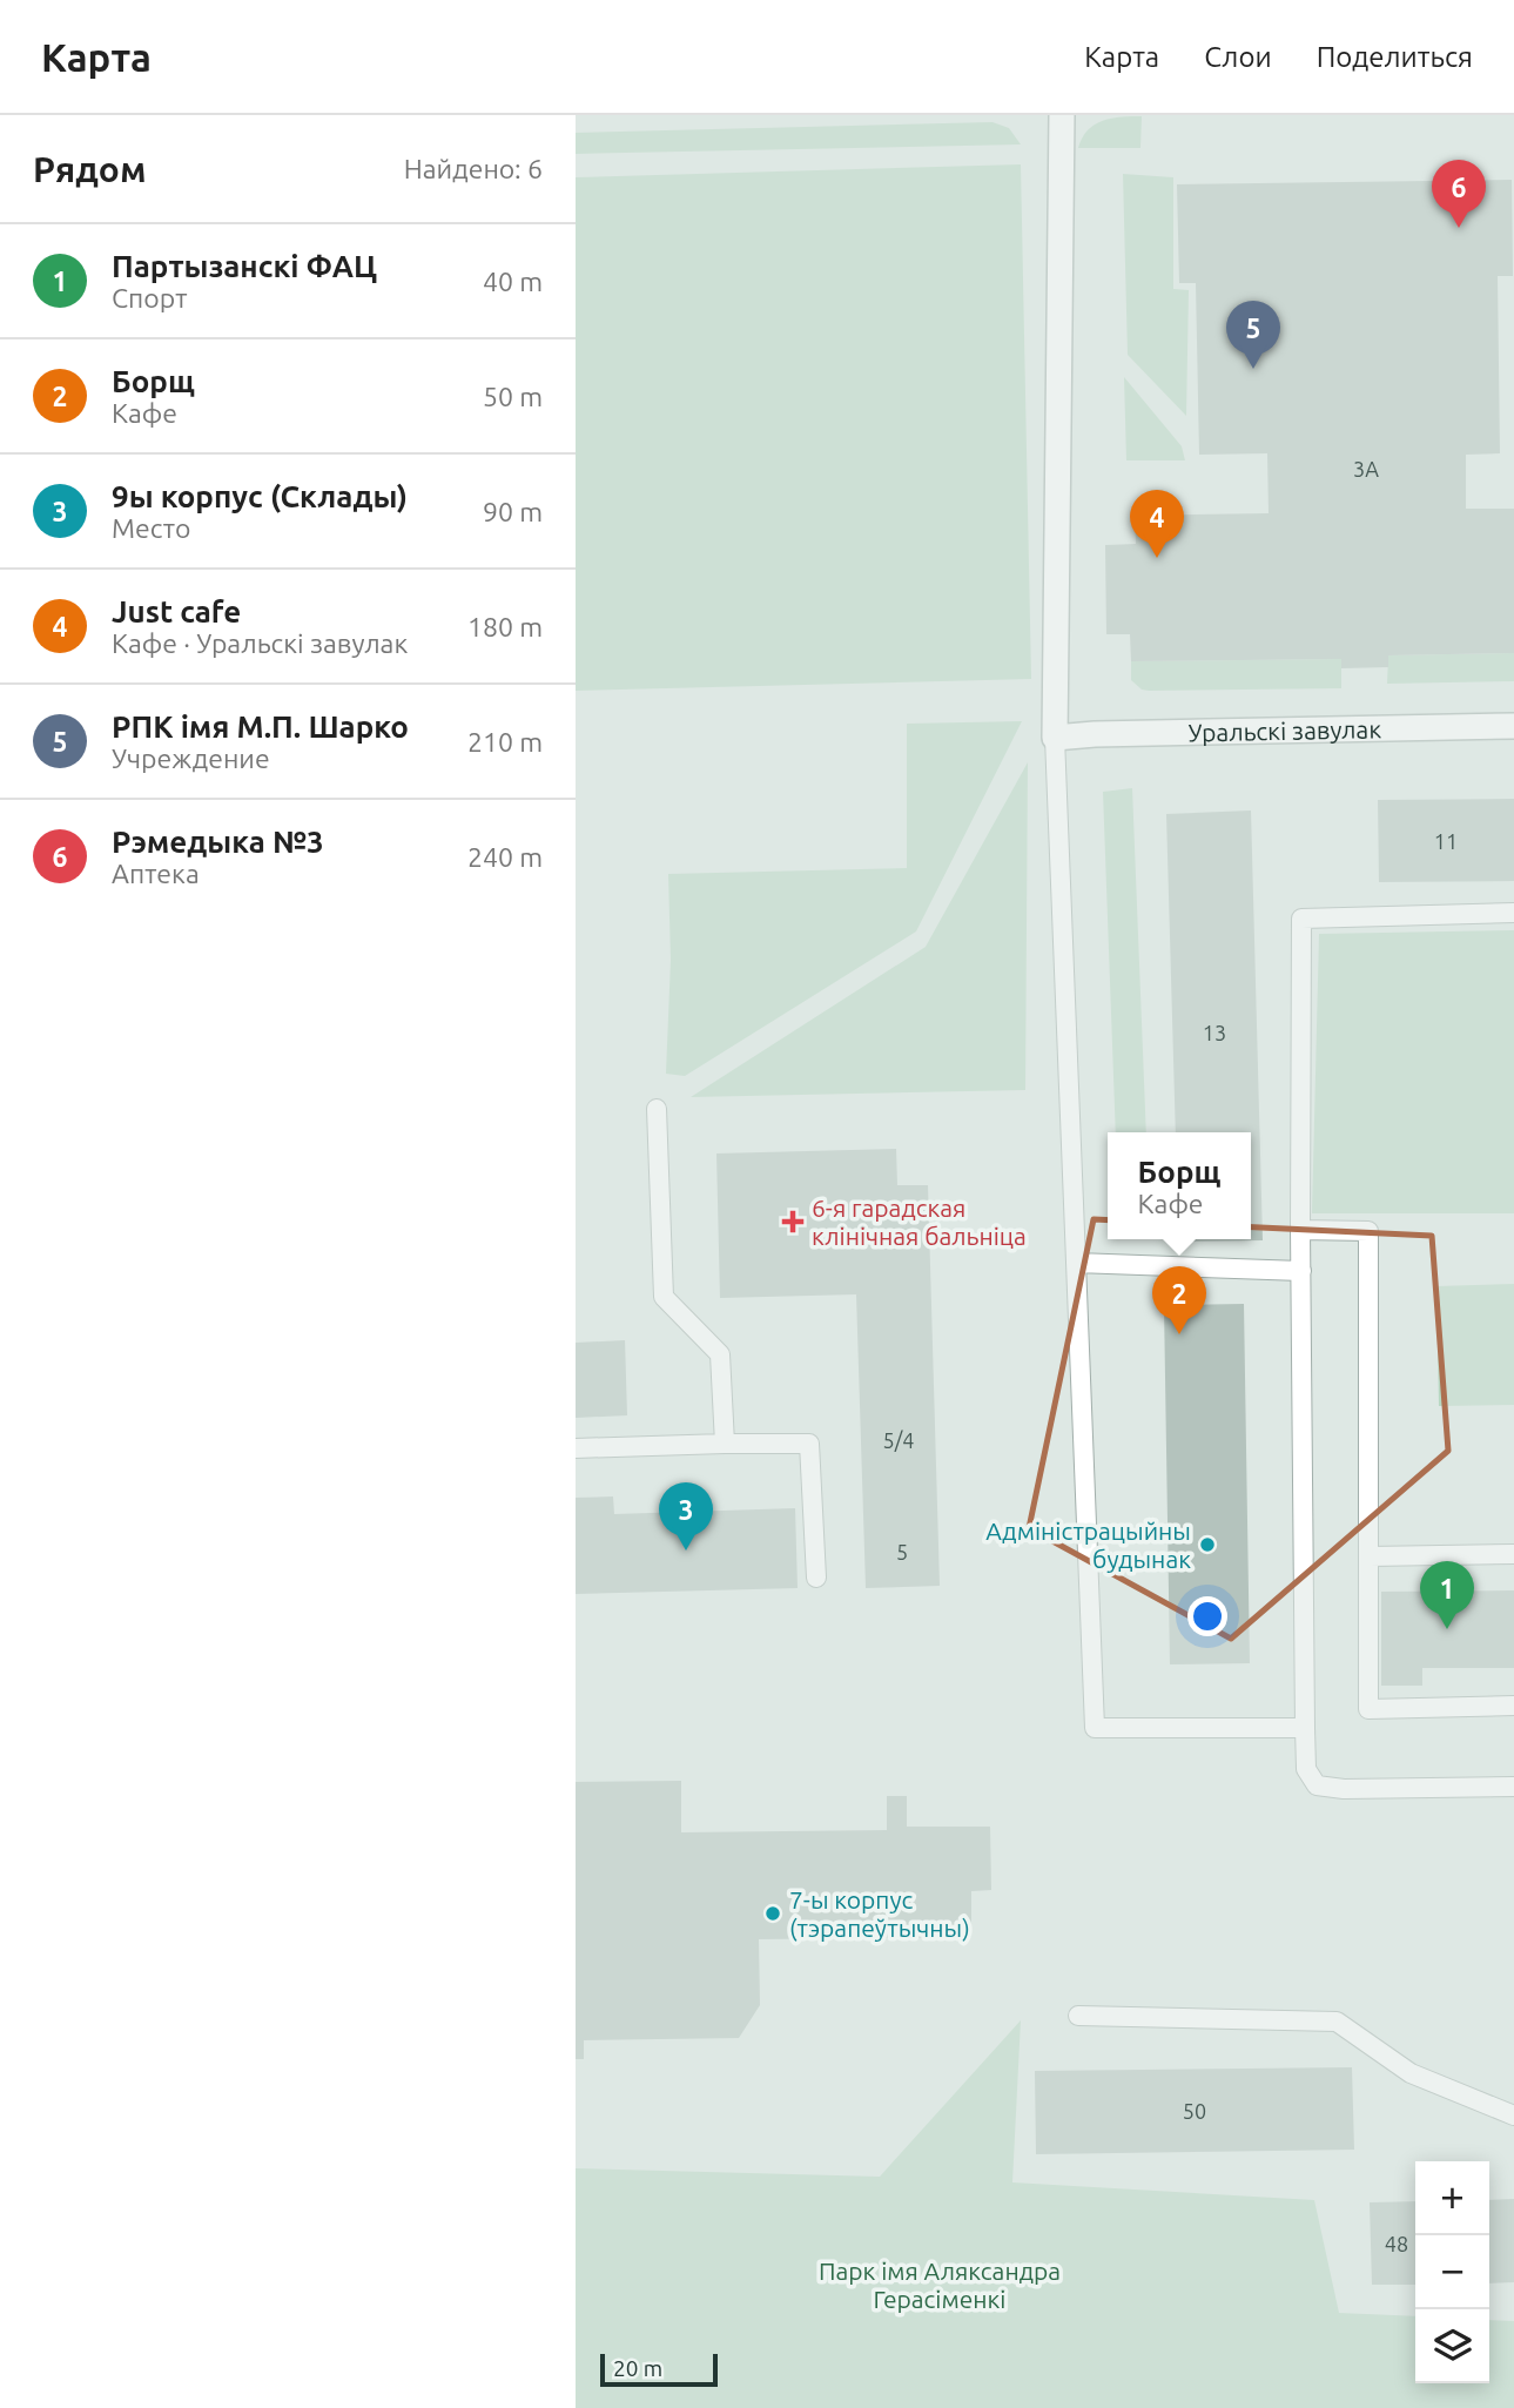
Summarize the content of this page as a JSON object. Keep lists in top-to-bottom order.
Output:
{
  "streets": {
    "street": ["Уральскі завулак"]
  },
  "parks": ["Парк імя Аляксандра Герасіменкі"],
  "places": {
    "health": ["6-я гарадская клінічная бальніца"],
    "other": ["Адміністрацыйны будынак", "7-ы корпус (тэрапеўтычны)"]
  },
  "house_numbers": [
    "3А",
    "11",
    "13",
    "5/4",
    "5",
    "50",
    "48"
  ],
  "scale_bar": "20 m",
  "page": {
    "header": "Карта",
    "nav": ["Карта", "Слои", "Поделиться"],
    "heading": ["Рядом", "Найдено: 6"],
    "pins": [
      "6",
      "5",
      "4",
      "2",
      "3",
      "1"
    ],
    "list": [
      {
        "mark": "1",
        "name": "Партызанскі ФАЦ",
        "note": "Спорт",
        "value": "40 m"
      },
      {
        "mark": "2",
        "name": "Борщ",
        "note": "Кафе",
        "value": "50 m"
      },
      {
        "mark": "3",
        "name": "9ы корпус (Склады)",
        "note": "Место",
        "value": "90 m"
      },
      {
        "mark": "4",
        "name": "Just cafe",
        "note": "Кафе · Уральскі завулак",
        "value": "180 m"
      },
      {
        "mark": "5",
        "name": "РПК імя М.П. Шарко",
        "note": "Учреждение",
        "value": "210 m"
      },
      {
        "mark": "6",
        "name": "Рэмедыка №3",
        "note": "Аптека",
        "value": "240 m"
      }
    ],
    "popup": ["Борщ", "Кафе"],
    "map_buttons": ["+", "−"],
    "scale": "20 m"
  }
}
